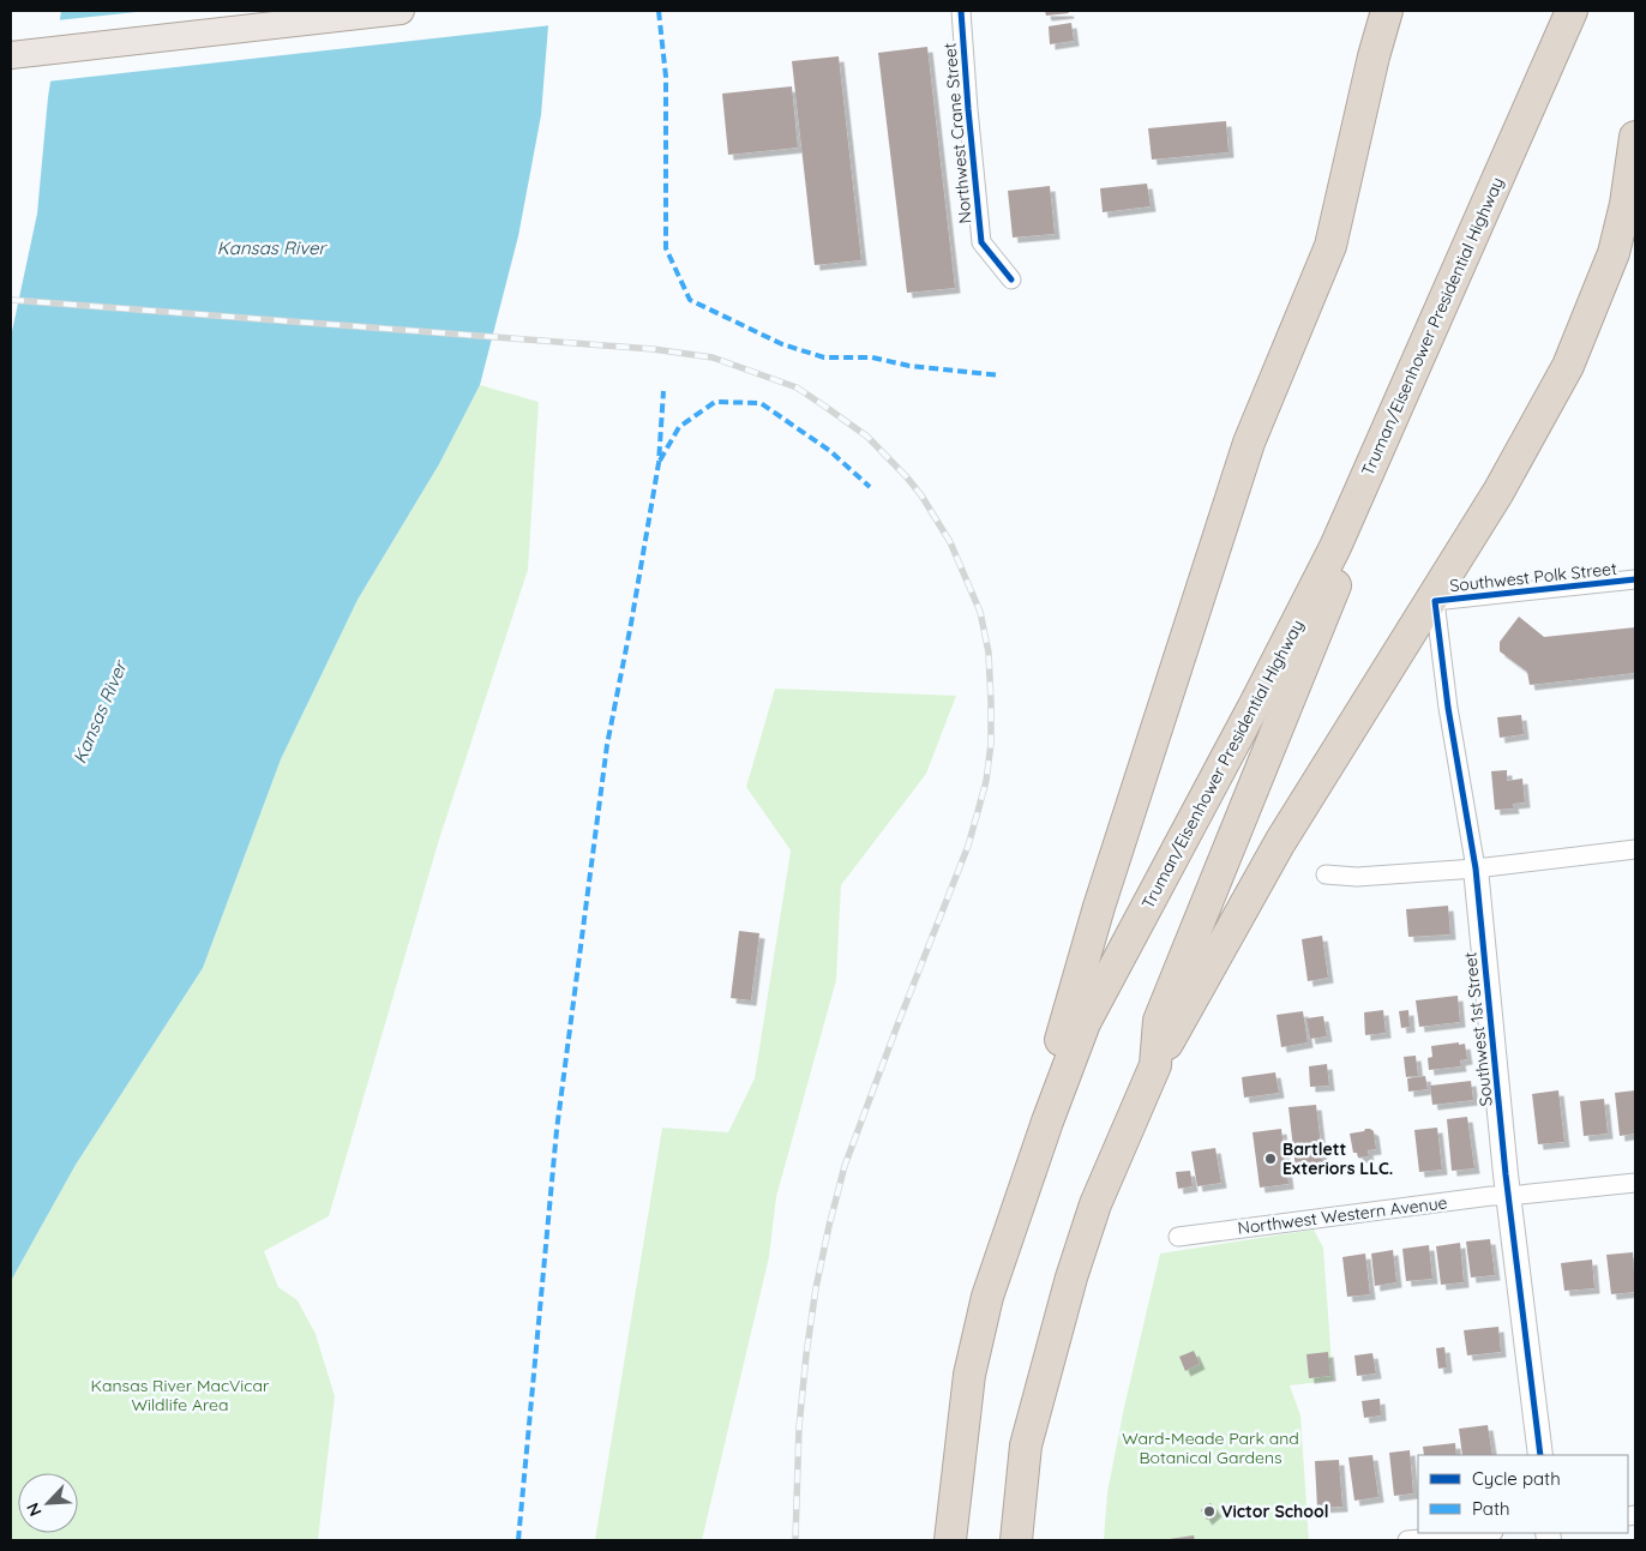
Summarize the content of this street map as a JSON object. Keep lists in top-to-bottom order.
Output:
{
  "streets": {
    "highway": ["Truman/Eisenhower Presidential Highway"],
    "street": [
      "Northwest Crane Street",
      "Southwest Polk Street",
      "Southwest 1st Street",
      "Northwest Western Avenue"
    ]
  },
  "crossings": [
    ["Southwest Polk Street", "Southwest 1st Street"],
    ["Southwest 1st Street", "Northwest Western Avenue"]
  ],
  "water": ["Kansas River"],
  "parks": ["Kansas River MacVicar Wildlife Area", "Ward-Meade Park and Botanical Gardens"],
  "places": ["Bartlett Exteriors LLC.", "Victor School"],
  "legend": ["Cycle path", "Path"],
  "north": "bottom left"
}
